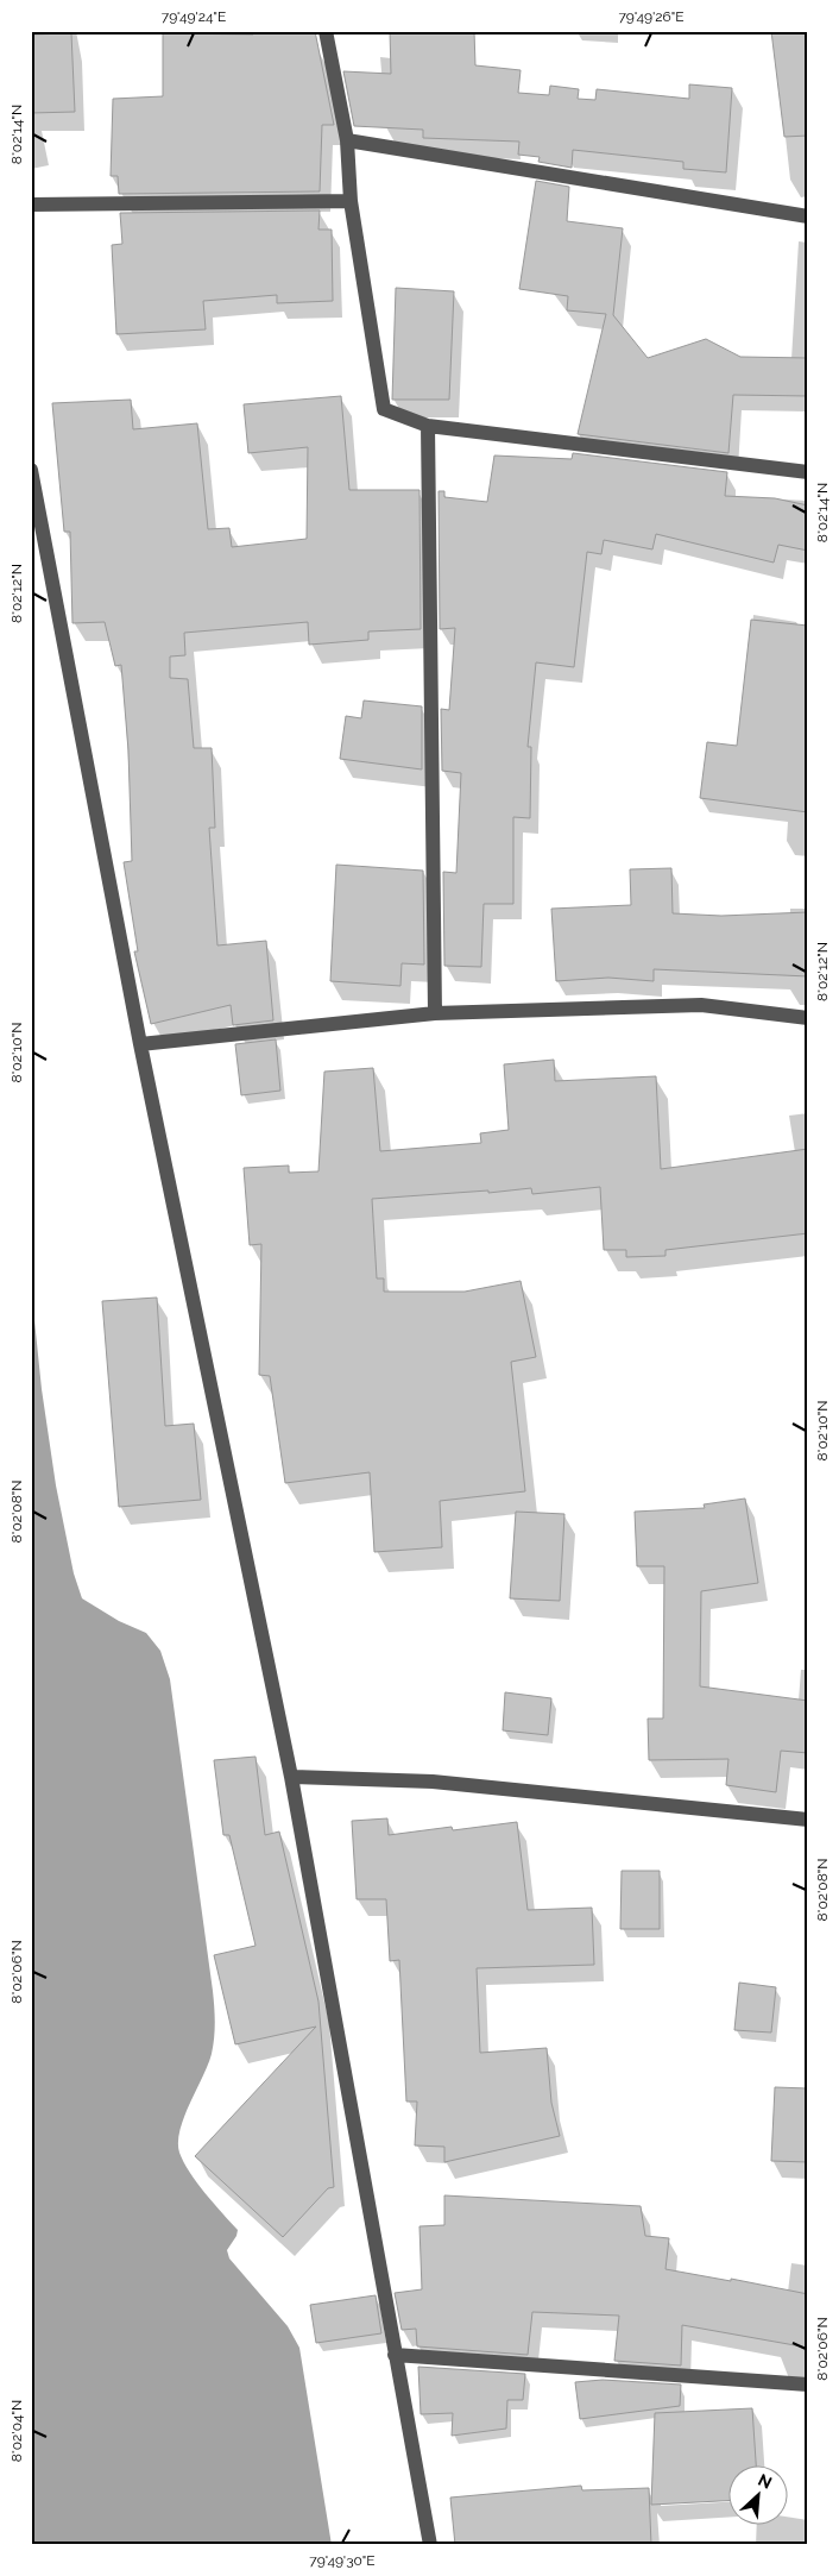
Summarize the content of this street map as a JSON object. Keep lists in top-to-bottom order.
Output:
{
  "north": "top right",
  "coordinates": [
    "79°49'24\"E",
    "79°49'26\"E",
    "8°02'14\"N",
    "8°02'12\"N",
    "8°02'10\"N",
    "8°02'08\"N",
    "8°02'06\"N",
    "8°02'04\"N",
    "79°49'30\"E"
  ]
}
